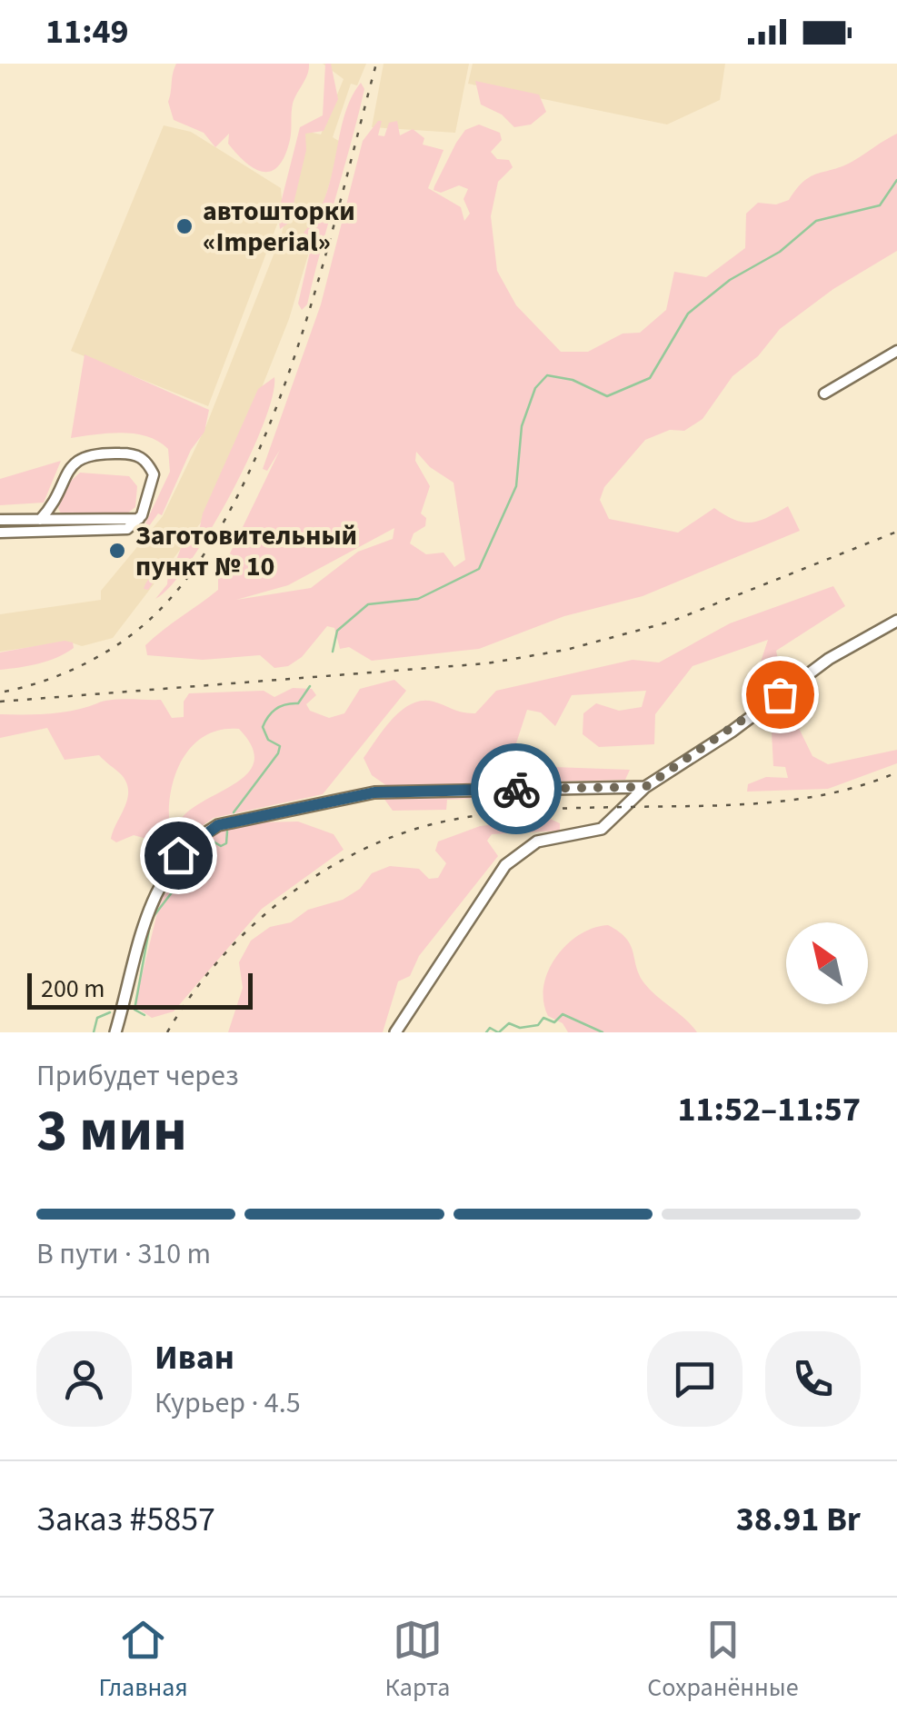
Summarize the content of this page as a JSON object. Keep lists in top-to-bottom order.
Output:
{
  "places": ["автошторки «Imperial»", "Заготовительный пункт № 10"],
  "scale_bar": "200 m",
  "north": "top left",
  "page": {
    "status": "11:49",
    "scale": "200 m",
    "heading": ["3 мин", "Прибудет через", "11:52–11:57"],
    "panel": [
      "Иван",
      "Курьер · 4.5",
      "Заказ #5857",
      "38.91 Br"
    ],
    "bar": "В пути · 310 m",
    "tabs": ["Главная", "Карта", "Сохранённые"]
  }
}
